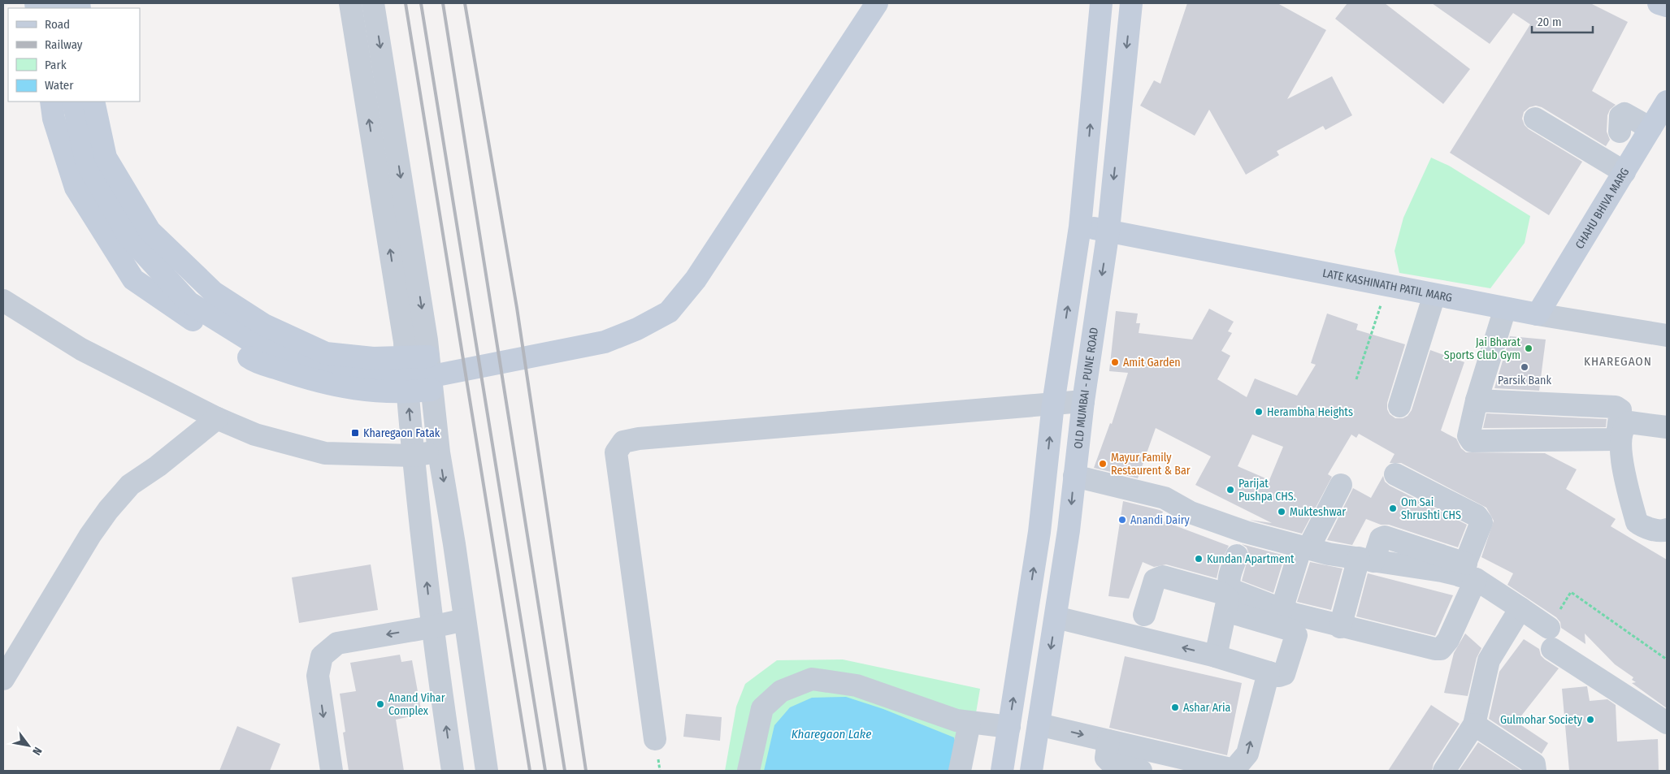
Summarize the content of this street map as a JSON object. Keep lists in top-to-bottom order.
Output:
{
  "streets": {
    "street": ["CHAHU BHIVA MARG", "LATE KASHINATH PATIL MARG", "OLD MUMBAI - PUNE ROAD"]
  },
  "crossings": [
    ["CHAHU BHIVA MARG", "LATE KASHINATH PATIL MARG"],
    ["LATE KASHINATH PATIL MARG", "OLD MUMBAI - PUNE ROAD"]
  ],
  "districts": ["KHAREGAON"],
  "water": ["Kharegaon Lake"],
  "places": {
    "other": [
      "Jai Bharat Sports Club Gym",
      "Amit Garden",
      "Parsik Bank",
      "Herambha Heights",
      "Mayur Family Restaurent & Bar",
      "Parijat Pushpa CHS.",
      "Om Sai Shrushti CHS",
      "Mukteshwar",
      "Anandi Dairy",
      "Kundan Apartment",
      "Anand Vihar Complex",
      "Ashar Aria",
      "Gulmohar Society"
    ],
    "transit": ["Kharegaon Fatak"]
  },
  "legend": [
    "Road",
    "Railway",
    "Park",
    "Water"
  ],
  "scale_bar": "20 m",
  "north": "bottom right"
}
